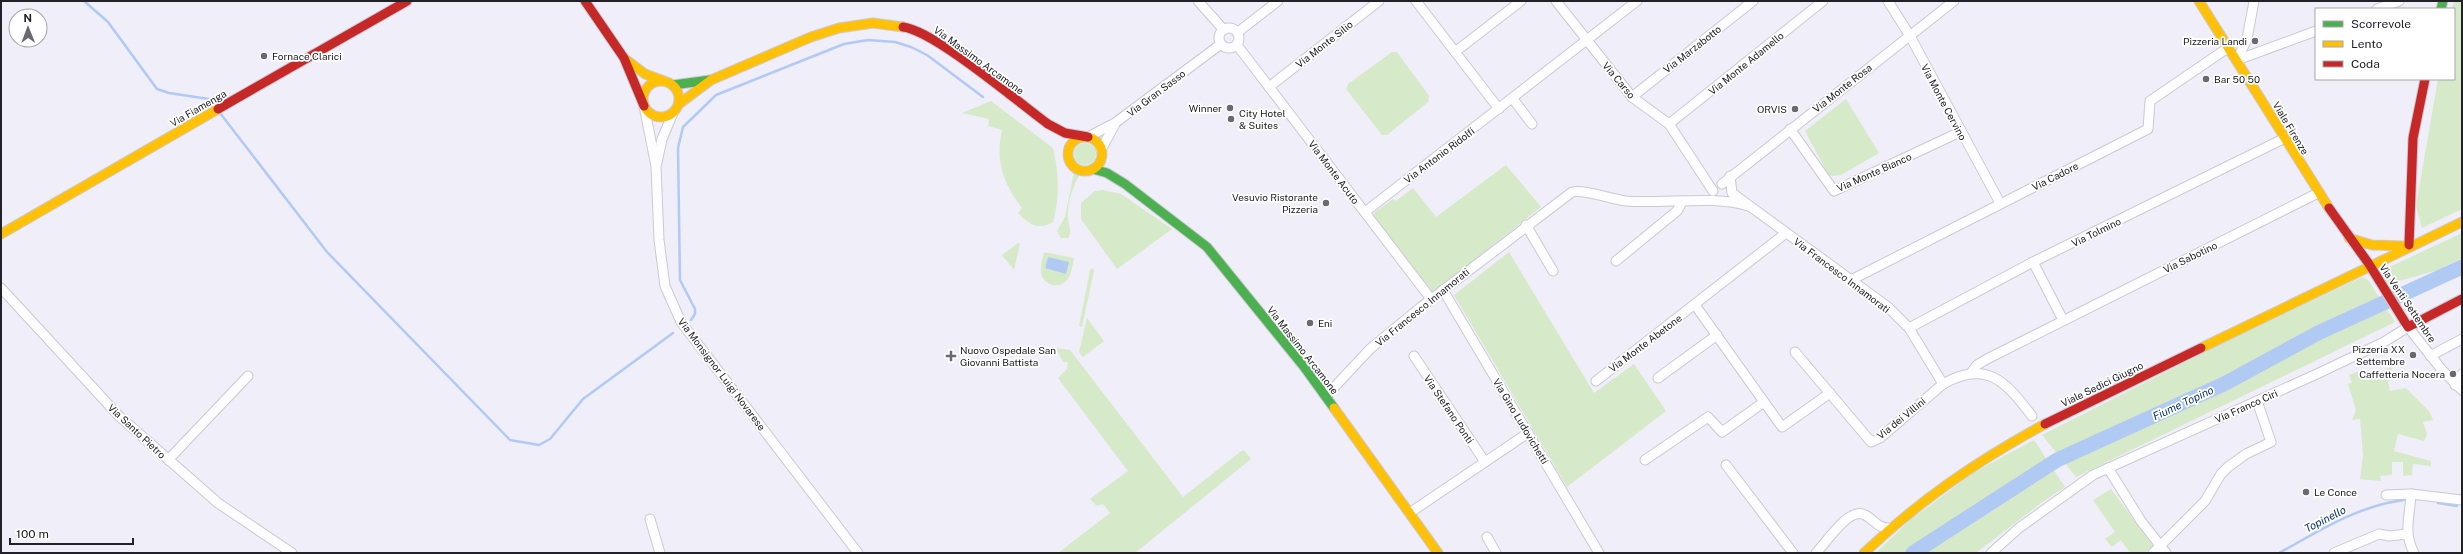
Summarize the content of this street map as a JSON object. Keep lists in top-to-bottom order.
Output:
{
  "streets": {
    "main road": [
      "Via Massimo Arcamone",
      "Via Fiamenga",
      "Viale Firenze",
      "Via Venti Settembre",
      "Viale Sedici Giugno"
    ],
    "street": [
      "Via Monte Silio",
      "Via Marzabotto",
      "Via Monte Adamello",
      "Via Carso",
      "Via Monte Rosa",
      "Via Gran Sasso",
      "Via Monte Cervino",
      "Via Antonio Ridolfi",
      "Via Monte Acuto",
      "Via Monte Bianco",
      "Via Cadore",
      "Via Tolmino",
      "Via Sabotino",
      "Via Francesco Innamorati",
      "Via Monte Abetone",
      "Via Monsignor Luigi Novarese",
      "Via Franco Ciri",
      "Via Stefano Ponti",
      "Via dei Villini",
      "Via Gino Ludovichetti",
      "Via Santo Pietro"
    ]
  },
  "crossings": [
    ["Via Monte Silio", "Via Monte Acuto"],
    ["Via Marzabotto", "Via Carso"],
    ["Via Massimo Arcamone", "Via Gran Sasso"],
    ["Via Massimo Arcamone", "Via Francesco Innamorati"],
    ["Via Massimo Arcamone", "Via Monsignor Luigi Novarese"],
    ["Via Monte Adamello", "Via Carso"],
    ["Via Carso", "Via Monte Rosa"],
    ["Via Carso", "Via Antonio Ridolfi"],
    ["Via Carso", "Via Francesco Innamorati"],
    ["Via Monte Rosa", "Via Monte Cervino"],
    ["Via Monte Rosa", "Via Monte Bianco"],
    ["Via Monte Rosa", "Via Francesco Innamorati"],
    ["Via Gran Sasso", "Via Monte Acuto"],
    ["Via Monte Cervino", "Via Monte Bianco"],
    ["Via Monte Cervino", "Via Cadore"],
    ["Viale Firenze", "Via Cadore"],
    ["Viale Firenze", "Via Tolmino"],
    ["Viale Firenze", "Via Sabotino"],
    ["Viale Firenze", "Via Venti Settembre"],
    ["Viale Firenze", "Viale Sedici Giugno"],
    ["Via Antonio Ridolfi", "Via Monte Acuto"],
    ["Via Monte Acuto", "Via Francesco Innamorati"],
    ["Via Cadore", "Via Francesco Innamorati"],
    ["Via Tolmino", "Via Francesco Innamorati"],
    ["Via Francesco Innamorati", "Via Monte Abetone"],
    ["Via Francesco Innamorati", "Via dei Villini"],
    ["Via Francesco Innamorati", "Via Gino Ludovichetti"],
    ["Via Venti Settembre", "Viale Sedici Giugno"],
    ["Via Venti Settembre", "Via Franco Ciri"]
  ],
  "water": ["Fiume Topino", "Topinello"],
  "places": {
    "other": [
      "Pizzeria Landi",
      "Fornace Clarici",
      "Bar 50 50",
      "Winner",
      "ORVIS",
      "City Hotel & Suites",
      "Vesuvio Ristorante Pizzeria",
      "Eni",
      "Pizzeria XX Settembre",
      "Caffetteria Nocera",
      "Le Conce"
    ],
    "health": ["Nuovo Ospedale San Giovanni Battista"]
  },
  "legend": ["Scorrevole", "Lento", "Coda"],
  "scale_bar": "100 m",
  "north": "top"
}
